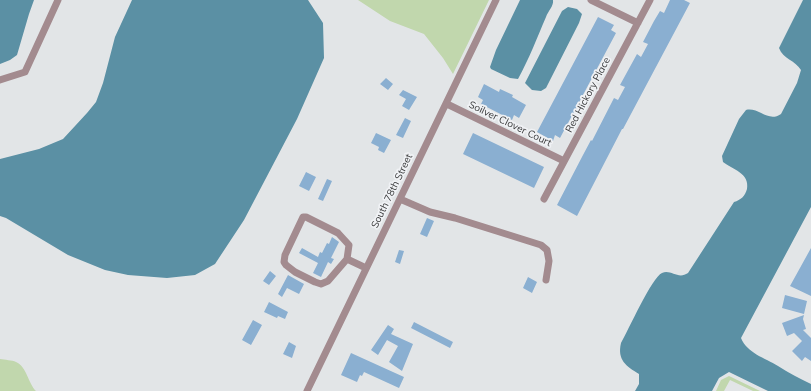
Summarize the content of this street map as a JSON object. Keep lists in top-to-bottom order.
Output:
{
  "streets": {
    "street": ["Red Hickory Place", "Soilver Clover Court", "South 78th Street"]
  },
  "crossings": [
    ["Red Hickory Place", "Soilver Clover Court"],
    ["Soilver Clover Court", "South 78th Street"]
  ]
}
